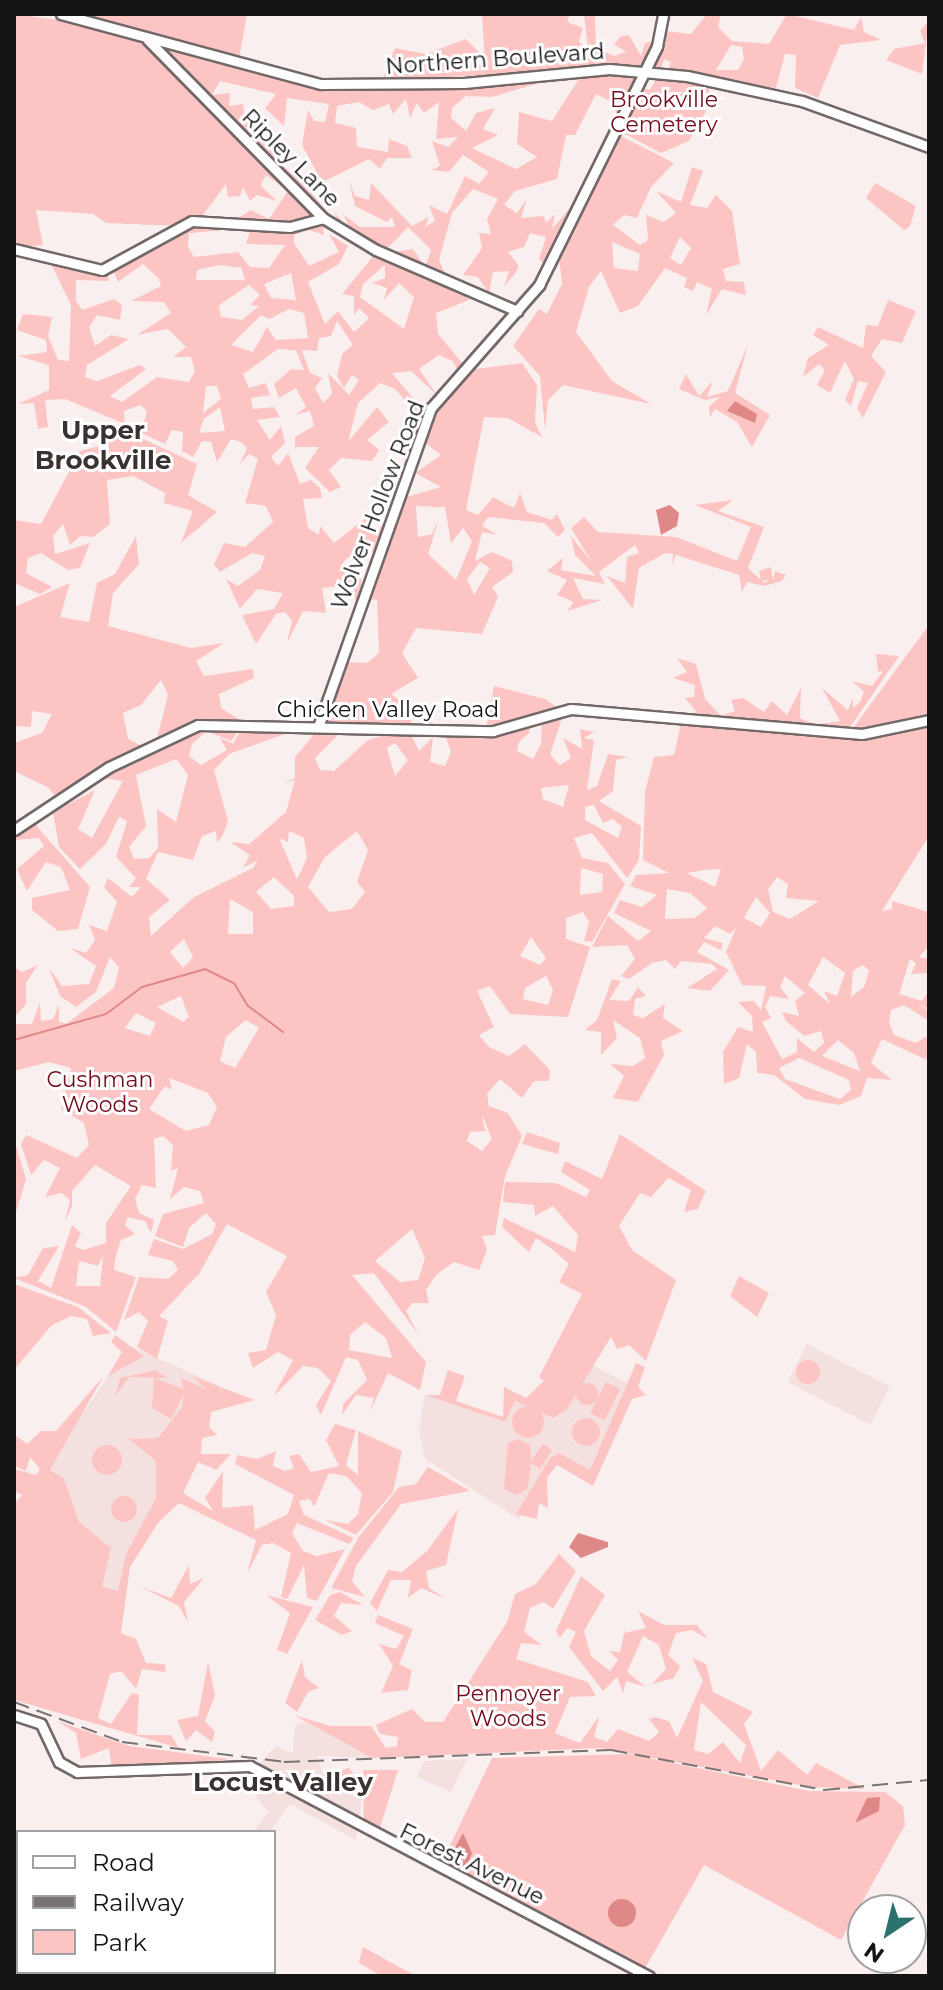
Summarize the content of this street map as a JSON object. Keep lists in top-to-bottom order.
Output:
{
  "streets": {
    "main road": [
      "Northern Boulevard",
      "Ripley Lane",
      "Wolver Hollow Road",
      "Chicken Valley Road",
      "Forest Avenue"
    ]
  },
  "crossings": [
    ["Northern Boulevard", "Ripley Lane"],
    ["Northern Boulevard", "Wolver Hollow Road"],
    ["Ripley Lane", "Wolver Hollow Road"],
    ["Wolver Hollow Road", "Chicken Valley Road"]
  ],
  "districts": ["Upper Brookville", "Locust Valley"],
  "parks": ["Brookville Cemetery", "Cushman Woods", "Pennoyer Woods"],
  "legend": ["Road", "Railway", "Park"],
  "north": "bottom left"
}
